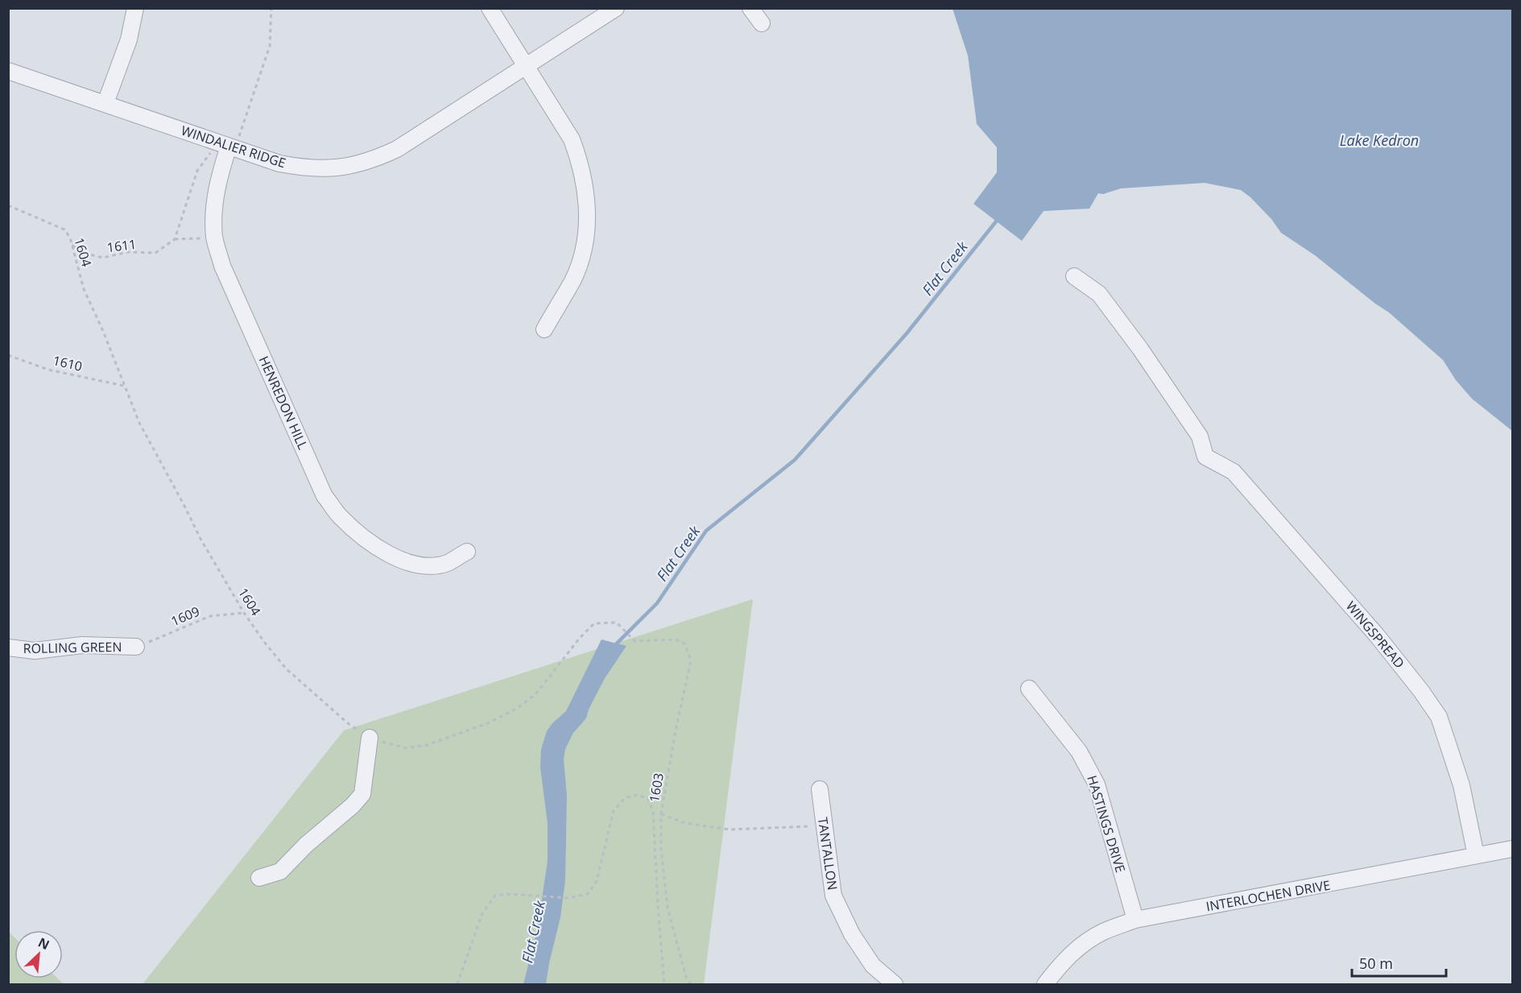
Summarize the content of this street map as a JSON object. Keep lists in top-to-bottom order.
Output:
{
  "streets": {
    "street": [
      "WINDALIER RIDGE",
      "HENREDON HILL",
      "WINGSPREAD",
      "ROLLING GREEN",
      "HASTINGS DRIVE",
      "TANTALLON",
      "INTERLOCHEN DRIVE"
    ],
    "path": [
      "1611",
      "1604",
      "1610",
      "1609",
      "1603"
    ]
  },
  "crossings": [
    ["WINDALIER RIDGE", "HENREDON HILL"],
    ["1611", "1604"],
    ["1604", "1610"],
    ["1604", "1609"],
    ["1604", "1603"],
    ["1609", "ROLLING GREEN"],
    ["WINGSPREAD", "INTERLOCHEN DRIVE"],
    ["HASTINGS DRIVE", "INTERLOCHEN DRIVE"]
  ],
  "water": ["Lake Kedron", "Flat Creek"],
  "scale_bar": "50 m",
  "north": "top right"
}
